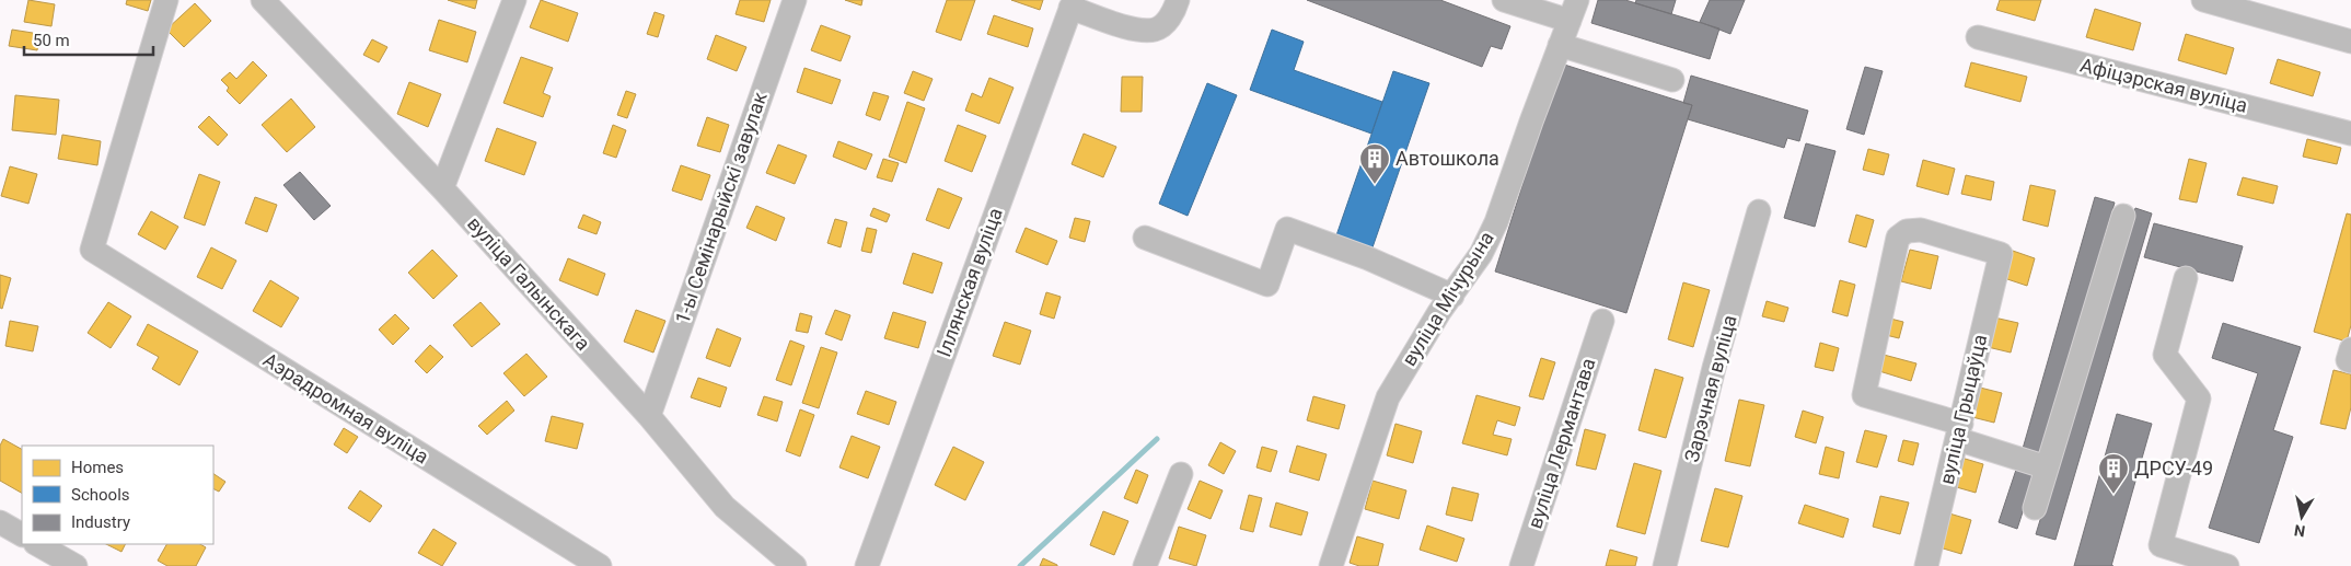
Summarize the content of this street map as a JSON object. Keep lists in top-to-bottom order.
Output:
{
  "streets": {
    "street": [
      "Афіцэрская вуліца",
      "1-ы Семінарыйскі завулак",
      "Іллянская вуліца",
      "вуліца Галынскага",
      "вуліца Мічурына",
      "Зарэчная вуліца",
      "Аэрадромная вуліца",
      "вуліца Грыцаўца",
      "вуліца Лермантава"
    ]
  },
  "crossings": [
    ["1-ы Семінарыйскі завулак", "вуліца Галынскага"]
  ],
  "places": {
    "building": ["Автошкола", "ДРСУ-49"]
  },
  "legend": ["Homes", "Schools", "Industry"],
  "scale_bar": "50 m",
  "north": "bottom"
}
